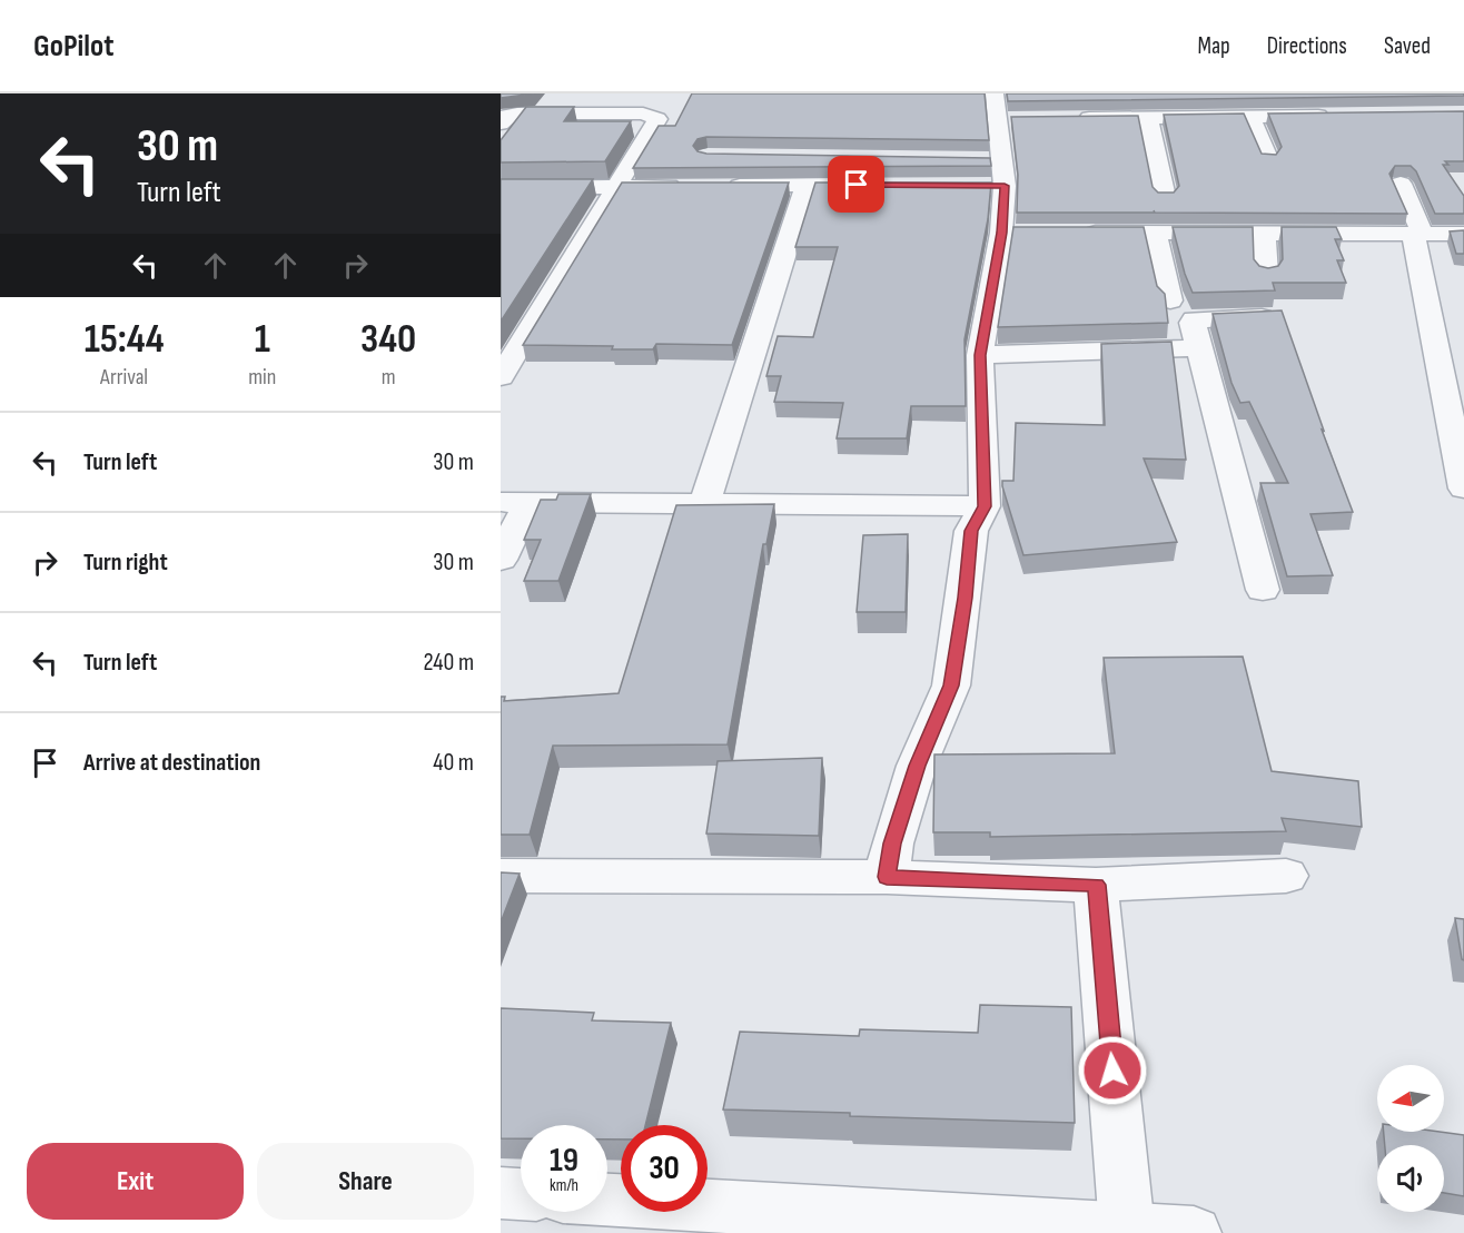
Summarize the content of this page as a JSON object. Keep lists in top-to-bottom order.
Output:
{
  "north": "left",
  "page": {
    "header": "GoPilot",
    "nav": ["Map", "Directions", "Saved"],
    "turn": ["30 m", "Turn left"],
    "eta": [
      "15:44",
      "Arrival",
      "1",
      "min",
      "340",
      "m"
    ],
    "list": [
      {
        "name": "Turn left",
        "value": "30 m"
      },
      {
        "name": "Turn right",
        "value": "30 m"
      },
      {
        "name": "Turn left",
        "value": "240 m"
      },
      {
        "name": "Arrive at destination",
        "value": "40 m"
      }
    ],
    "speed": "19 km/h",
    "limit": "30",
    "buttons": ["Exit", "Share"]
  }
}
